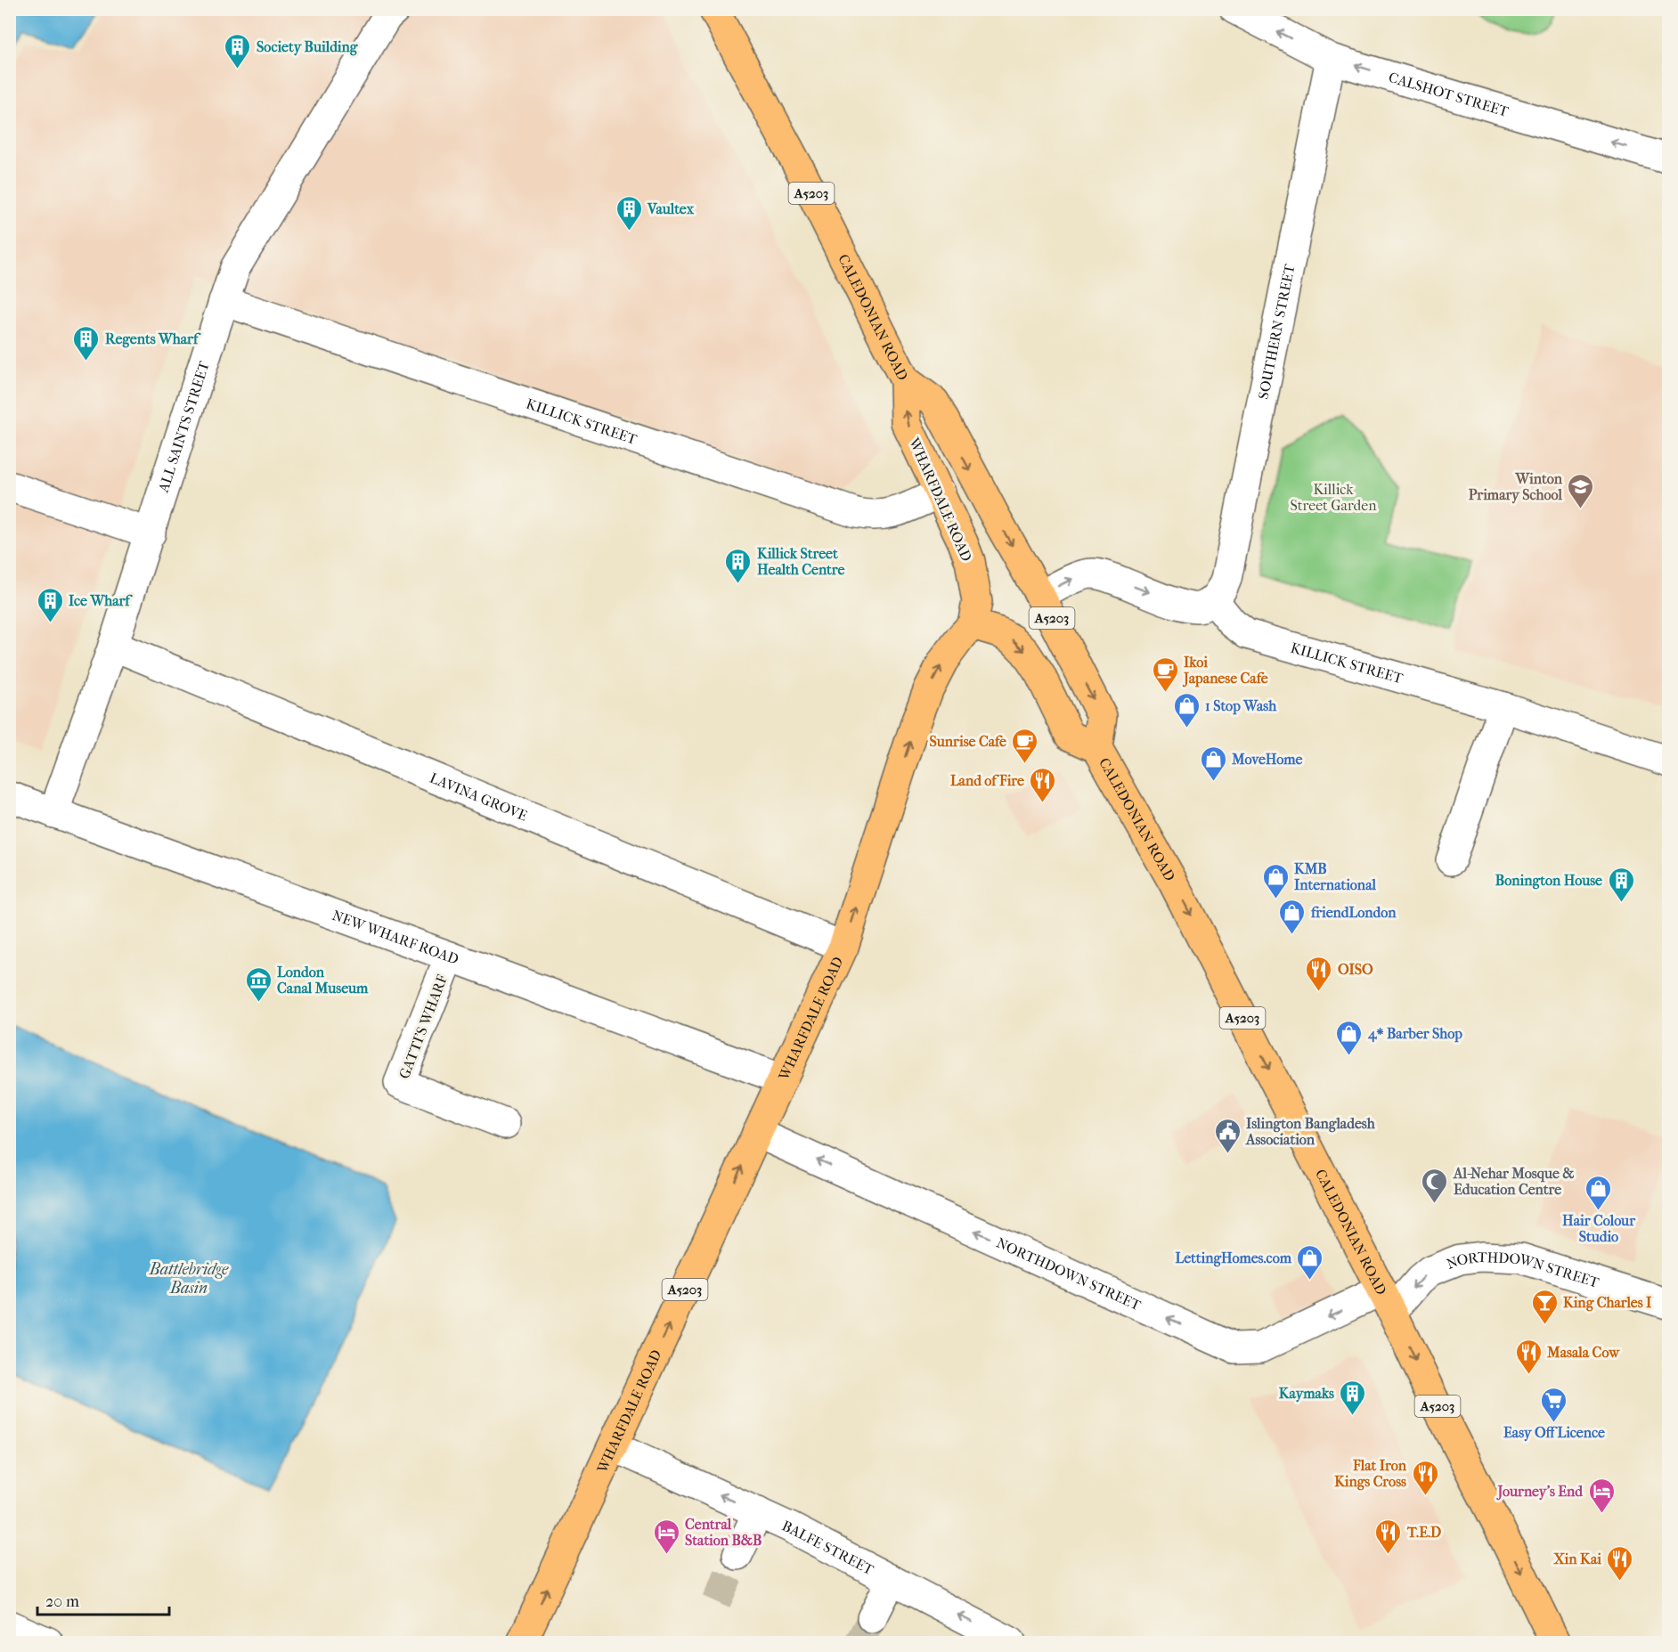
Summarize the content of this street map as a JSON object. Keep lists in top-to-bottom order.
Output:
{
  "streets": {
    "main road": ["A5203", "CALEDONIAN ROAD", "WHARFDALE ROAD"],
    "street": [
      "CALSHOT STREET",
      "SOUTHERN STREET",
      "KILLICK STREET",
      "ALL SAINTS STREET",
      "LAVINA GROVE",
      "NEW WHARF ROAD",
      "GATTI'S WHARF",
      "NORTHDOWN STREET",
      "BALFE STREET"
    ]
  },
  "crossings": [
    ["CALSHOT STREET", "SOUTHERN STREET"],
    ["A5203", "CALEDONIAN ROAD"],
    ["A5203", "WHARFDALE ROAD"],
    ["CALEDONIAN ROAD", "WHARFDALE ROAD"],
    ["CALEDONIAN ROAD", "NORTHDOWN STREET"],
    ["SOUTHERN STREET", "KILLICK STREET"],
    ["KILLICK STREET", "ALL SAINTS STREET"],
    ["KILLICK STREET", "WHARFDALE ROAD"],
    ["ALL SAINTS STREET", "LAVINA GROVE"],
    ["ALL SAINTS STREET", "NEW WHARF ROAD"],
    ["WHARFDALE ROAD", "LAVINA GROVE"],
    ["WHARFDALE ROAD", "NEW WHARF ROAD"],
    ["WHARFDALE ROAD", "NORTHDOWN STREET"],
    ["WHARFDALE ROAD", "BALFE STREET"],
    ["NEW WHARF ROAD", "GATTI'S WHARF"]
  ],
  "one_way": [
    "CALSHOT STREET",
    "CALEDONIAN ROAD",
    "WHARFDALE ROAD",
    "NORTHDOWN STREET",
    "BALFE STREET"
  ],
  "water": ["Battlebridge Basin"],
  "parks": ["Killick Street Garden"],
  "places": {
    "building": [
      "Society Building",
      "Vaultex",
      "Regents Wharf",
      "Killick Street Health Centre",
      "Ice Wharf",
      "Bonington House",
      "Kaymaks"
    ],
    "school or university": ["Winton Primary School"],
    "cafe": ["Ikoi Japanese Cafe", "Sunrise Cafe"],
    "shop": [
      "1 Stop Wash",
      "MoveHome",
      "KMB International",
      "friendLondon",
      "4* Barber Shop",
      "Hair Colour Studio",
      "LettingHomes.com"
    ],
    "restaurant": [
      "Land of Fire",
      "OISO",
      "Masala Cow",
      "Flat Iron Kings Cross",
      "T.E.D",
      "Xin Kai"
    ],
    "museum": ["London Canal Museum"],
    "public building": ["Islington Bangladesh Association"],
    "mosque": ["Al-Nehar Mosque & Education Centre"],
    "bar": ["King Charles I"],
    "supermarket": ["Easy Off Licence"],
    "hotel": ["Journey's End", "Central Station B&B"]
  },
  "scale_bar": "20 m"
}
